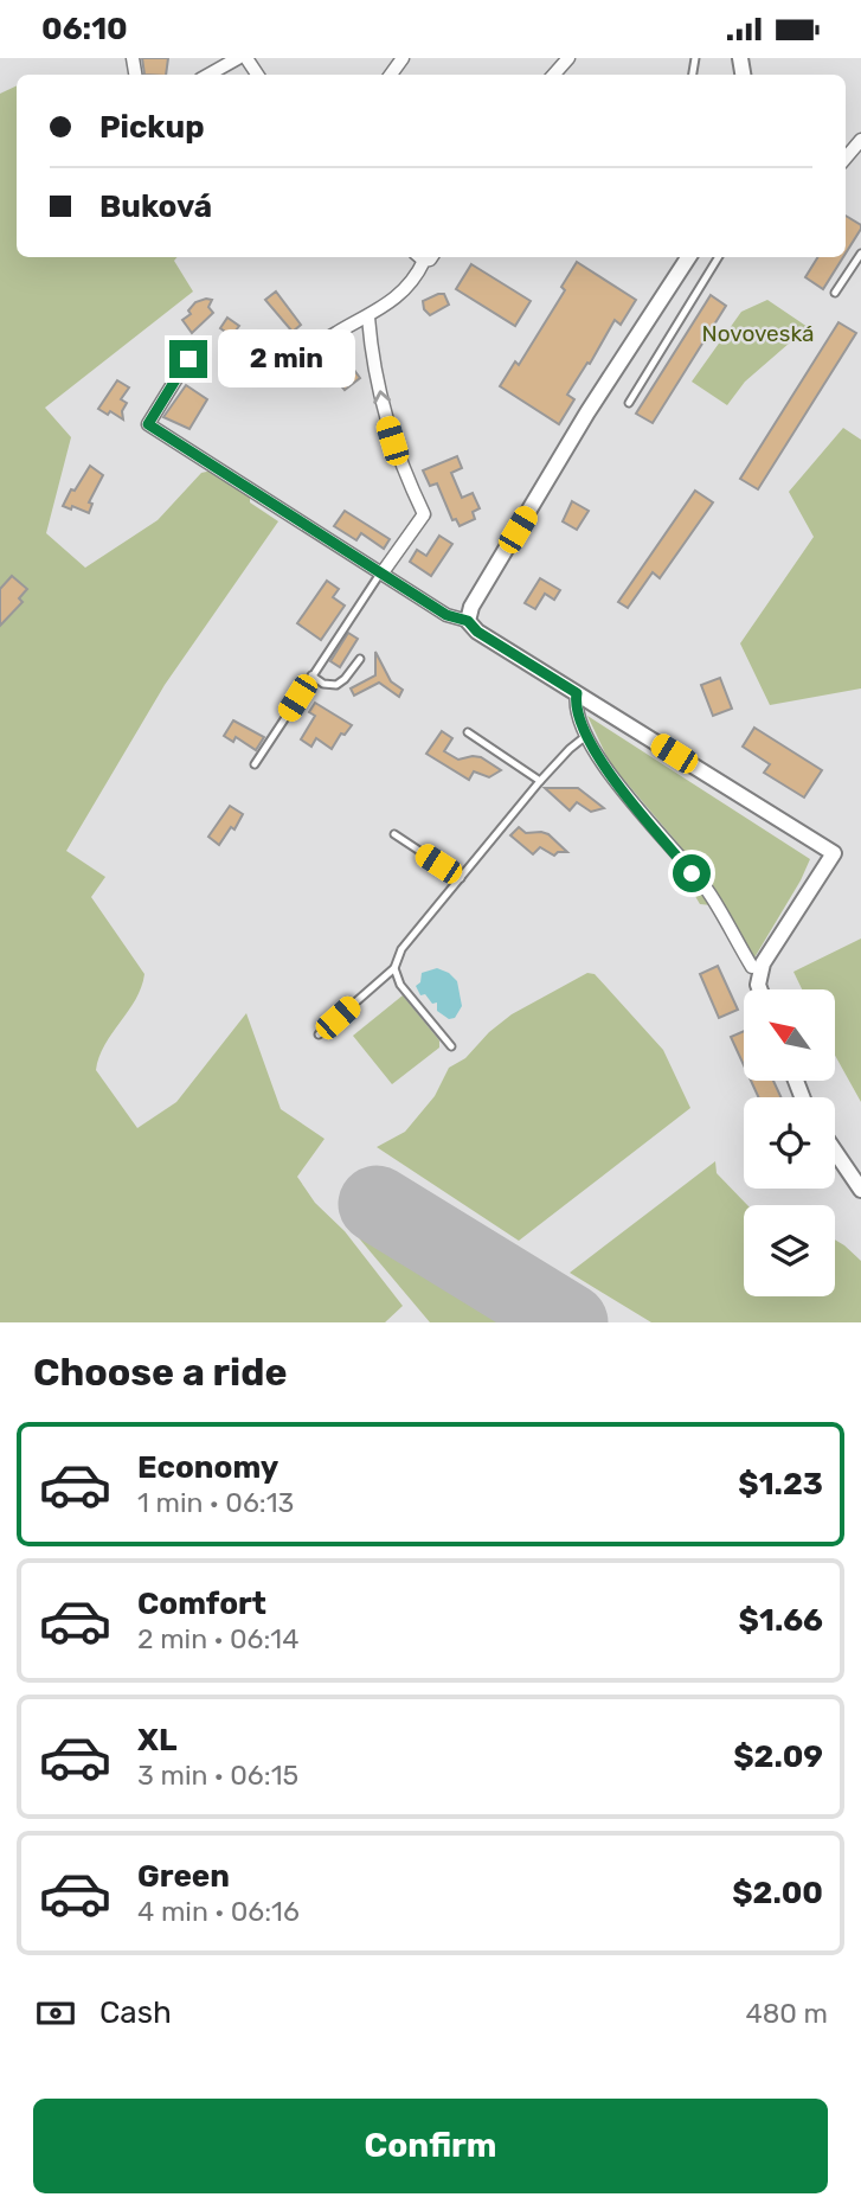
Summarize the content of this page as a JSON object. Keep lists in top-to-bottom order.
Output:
{
  "parks": ["Novoveská"],
  "north": "top left",
  "page": {
    "status": "06:10",
    "banner": ["Pickup", "Buková"],
    "bubble": "2 min",
    "heading": "Choose a ride",
    "list": [
      {
        "name": "Economy",
        "note": "1 min · 06:13",
        "value": "$1.23"
      },
      {
        "name": "Comfort",
        "note": "2 min · 06:14",
        "value": "$1.66"
      },
      {
        "name": "XL",
        "note": "3 min · 06:15",
        "value": "$2.09"
      },
      {
        "name": "Green",
        "note": "4 min · 06:16",
        "value": "$2.00"
      }
    ],
    "pay": ["Cash", "480 m"],
    "buttons": "Confirm"
  }
}
